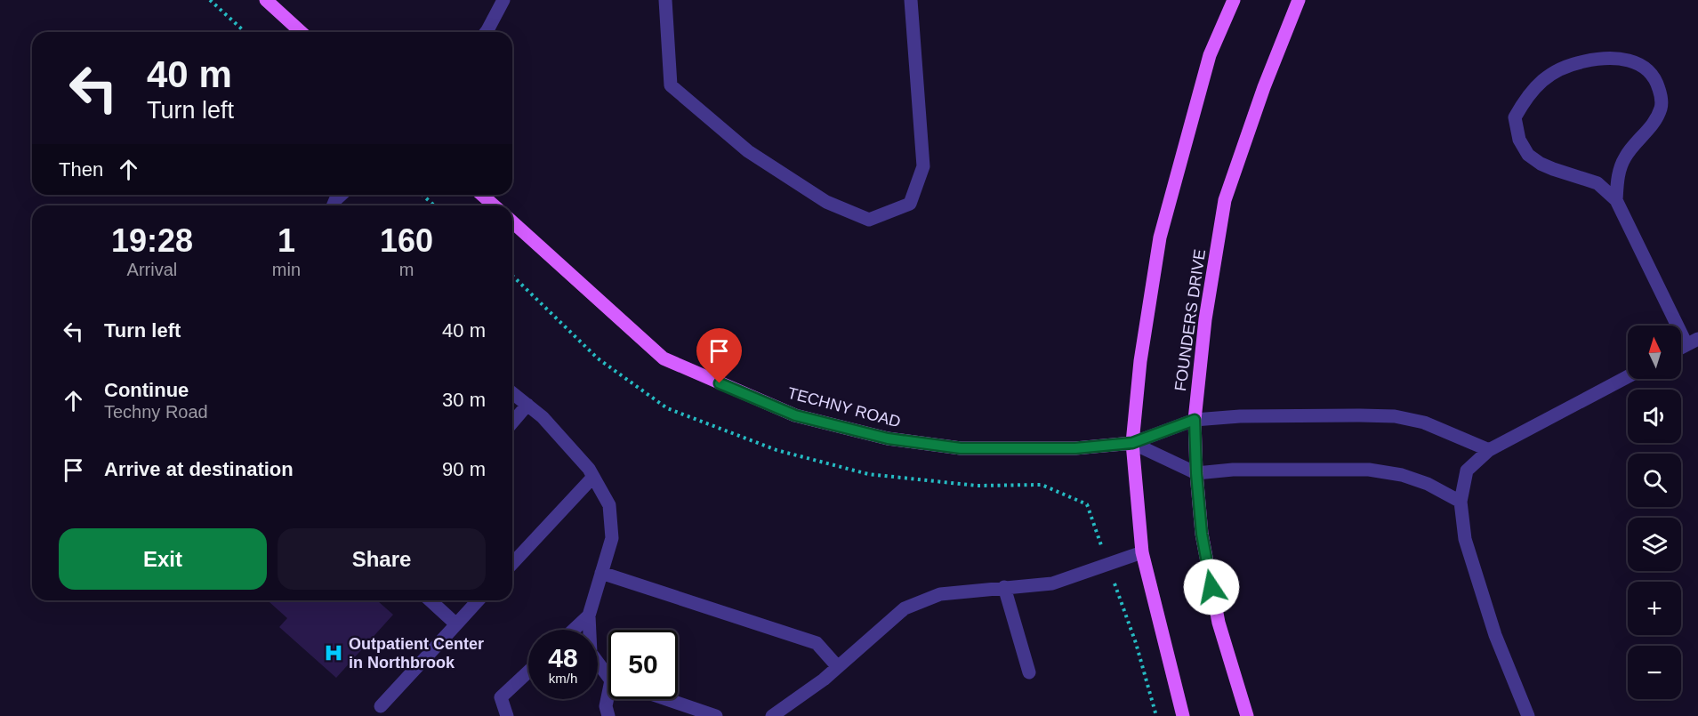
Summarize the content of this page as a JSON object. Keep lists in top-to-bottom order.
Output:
{
  "streets": {
    "main road": ["FOUNDERS DRIVE", "TECHNY ROAD"]
  },
  "places": {
    "hospital": ["Outpatient Center in Northbrook"]
  },
  "north": "top",
  "page": {
    "turn": ["40 m", "Turn left"],
    "then": "Then",
    "eta": [
      "19:28",
      "Arrival",
      "1",
      "min",
      "160",
      "m"
    ],
    "list": [
      {
        "name": "Turn left",
        "value": "40 m"
      },
      {
        "name": "Continue",
        "note": "Techny Road",
        "value": "30 m"
      },
      {
        "name": "Arrive at destination",
        "value": "90 m"
      }
    ],
    "map_buttons": ["+", "−"],
    "buttons": ["Exit", "Share"],
    "speed": "48 km/h",
    "limit": "50"
  }
}
